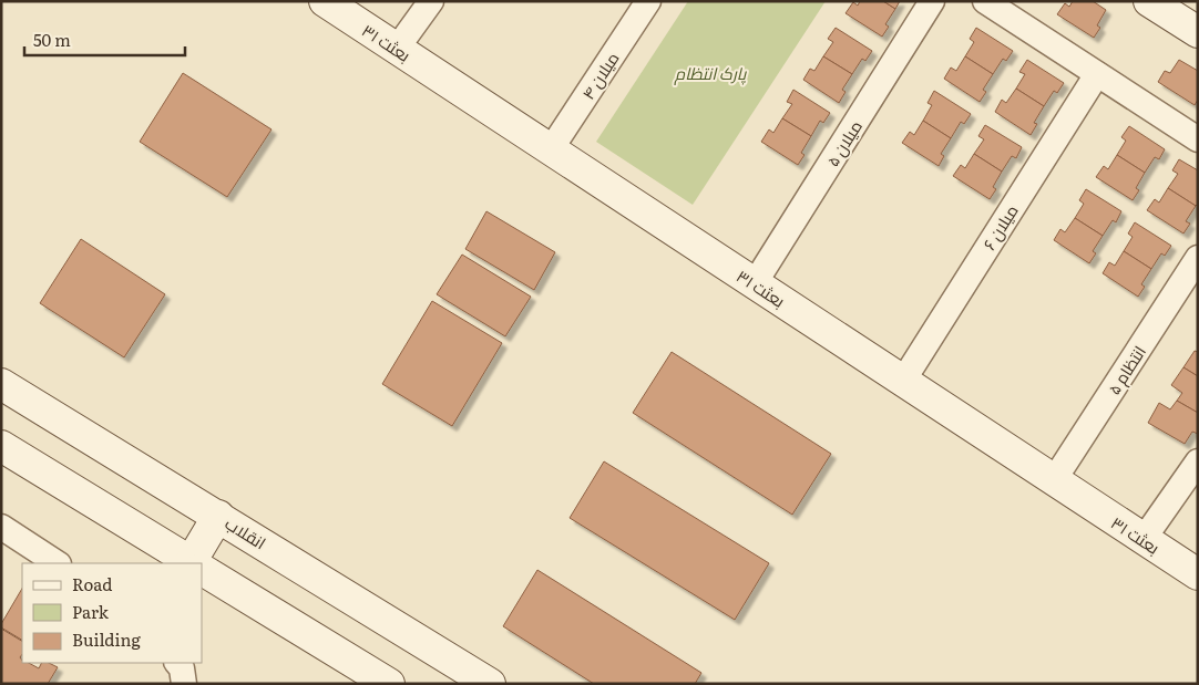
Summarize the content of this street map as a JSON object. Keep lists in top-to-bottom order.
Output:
{
  "streets": {
    "street": [
      "بعثت ۳۱",
      "میلان ۴",
      "میلان ۵",
      "میلان ۶",
      "انتظام ۵",
      "انقلاب"
    ]
  },
  "crossings": [
    ["بعثت ۳۱", "میلان ۴"],
    ["بعثت ۳۱", "میلان ۵"],
    ["بعثت ۳۱", "میلان ۶"],
    ["بعثت ۳۱", "انتظام ۵"]
  ],
  "parks": ["پارک انتظام"],
  "legend": ["Road", "Park", "Building"],
  "scale_bar": "50 m"
}
